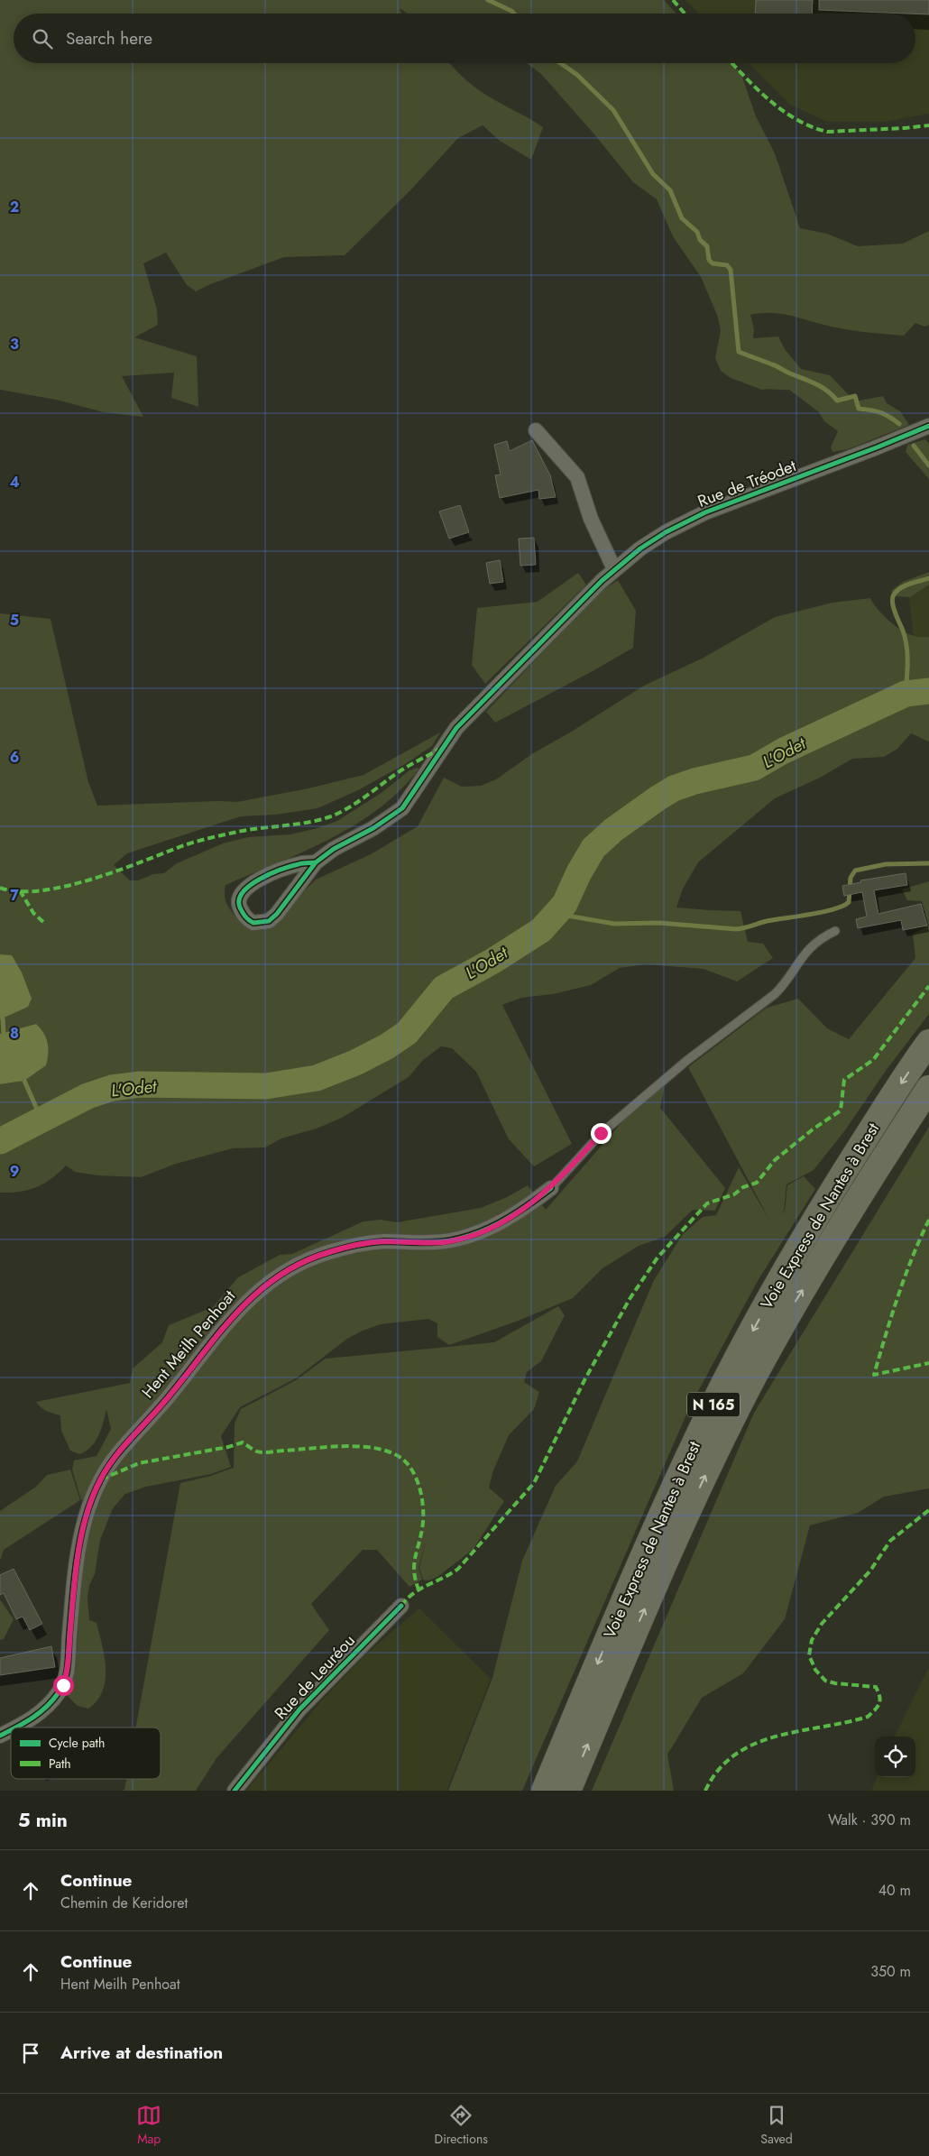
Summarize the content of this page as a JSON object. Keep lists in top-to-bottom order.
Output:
{
  "streets": {
    "highway": ["Voie Express de Nantes à Brest", "N 165"],
    "street": ["Rue de Tréodet", "Hent Meilh Penhoat", "Rue de Leuréou"]
  },
  "water": ["L'Odet"],
  "legend": ["Cycle path", "Path"],
  "page": {
    "search": "Search here",
    "heading": ["5 min", "Walk · 390 m"],
    "list": [
      ["Continue", "Chemin de Keridoret", "40 m"],
      ["Continue", "Hent Meilh Penhoat", "350 m"],
      "Arrive at destination"
    ],
    "nav": ["Map", "Directions", "Saved"]
  },
  "grid": {
    "rows": [
      "2",
      "3",
      "4",
      "5",
      "6",
      "7",
      "8",
      "9"
    ]
  }
}
